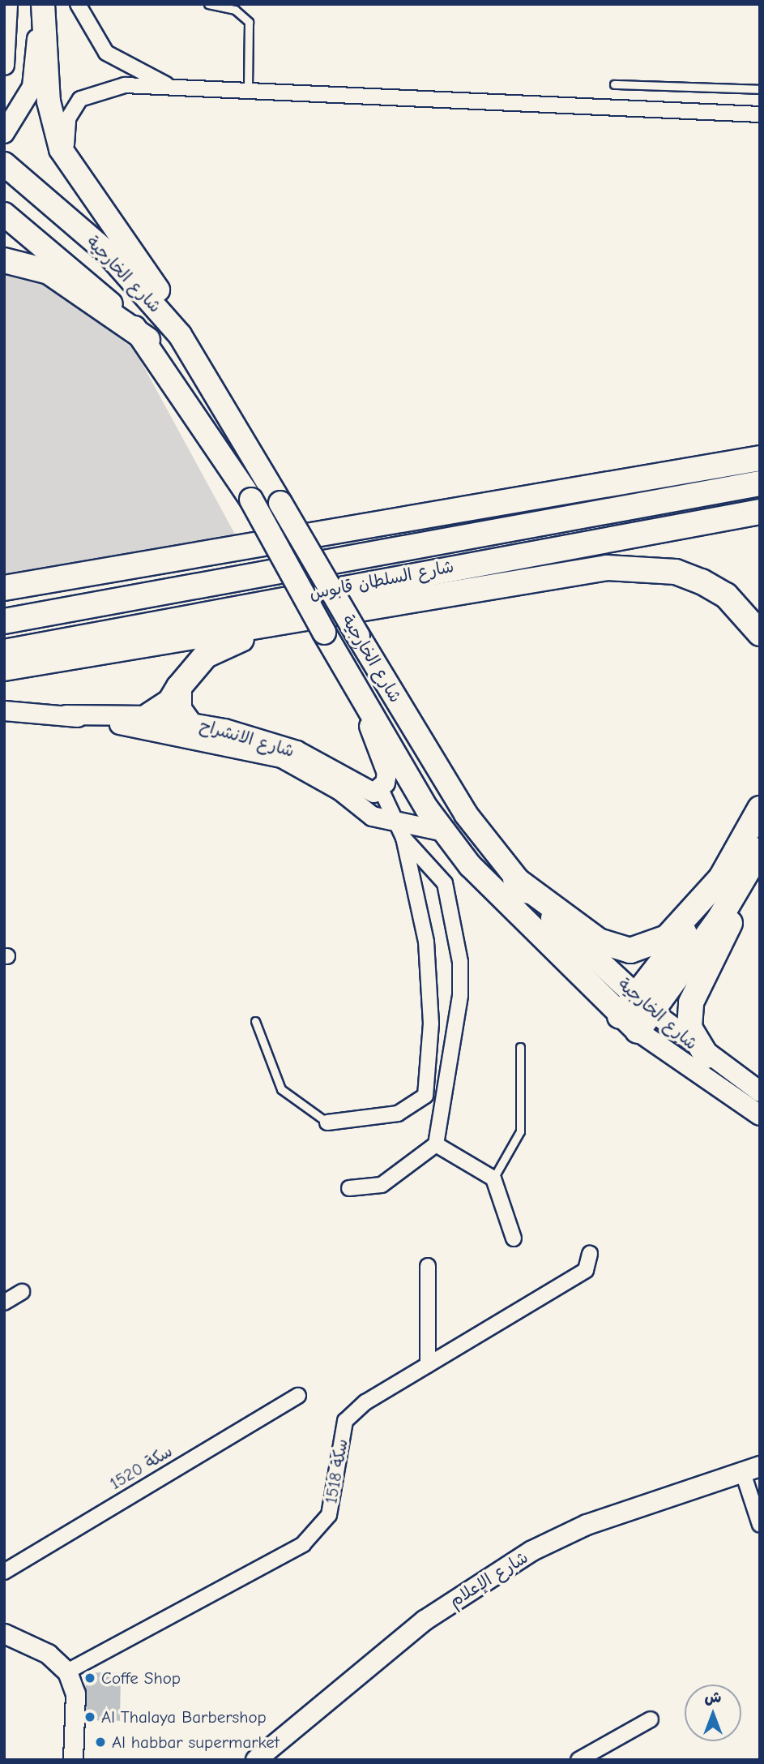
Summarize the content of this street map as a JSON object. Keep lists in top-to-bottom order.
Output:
{
  "streets": {
    "highway": ["شارع السلطان قابوس"],
    "main road": ["شارع الخارجية", "شارع الإعلام"],
    "street": ["شارع الانشراح", "سكة 1520", "سكة 1518"]
  },
  "crossings": [
    ["شارع الخارجية", "شارع الانشراح"]
  ],
  "places": ["Coffe Shop", "Al Thalaya Barbershop", "Al habbar supermarket"],
  "north": "top"
}
